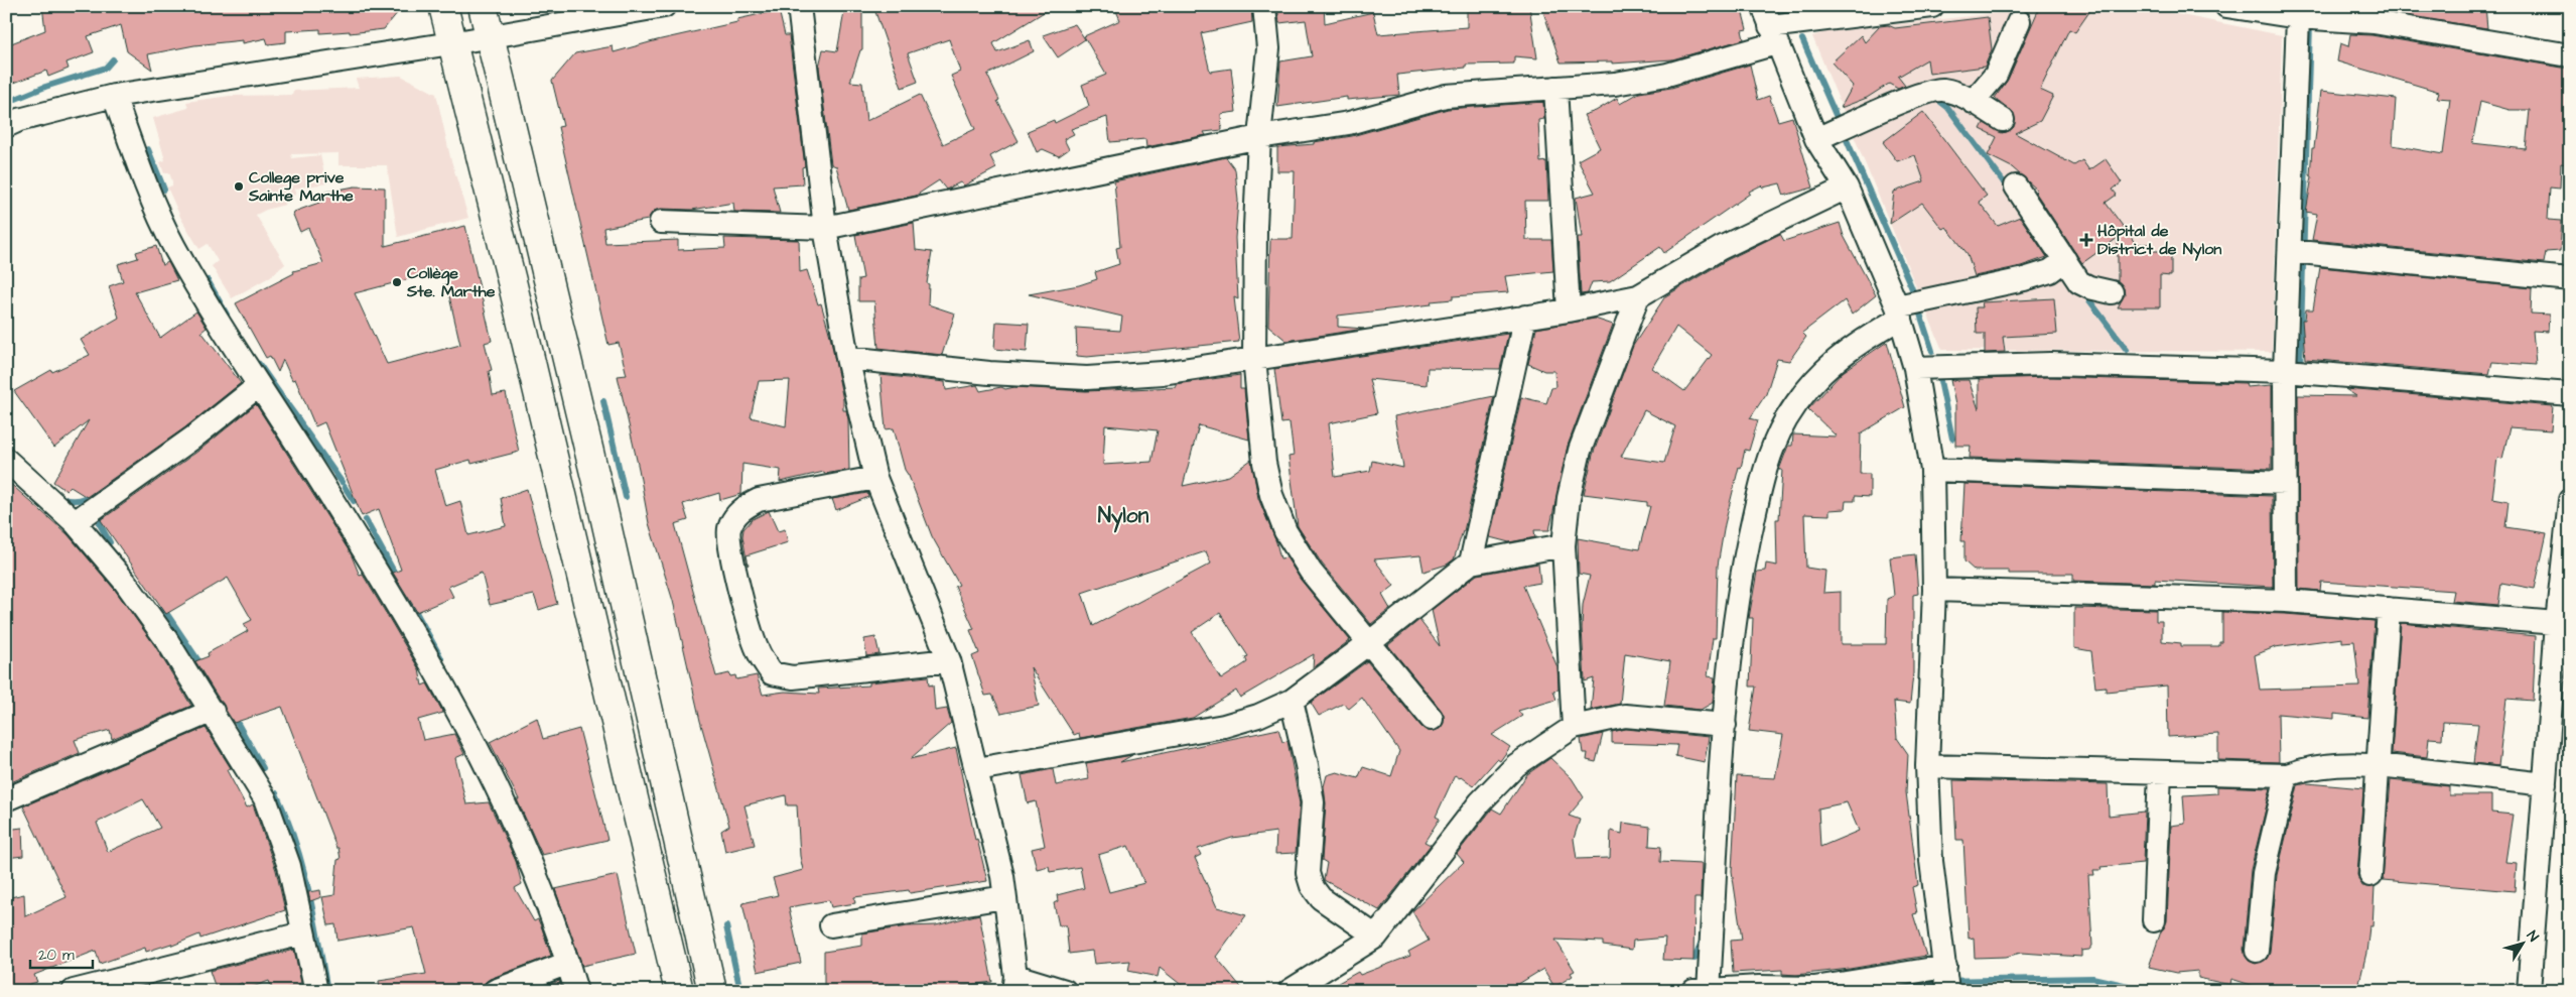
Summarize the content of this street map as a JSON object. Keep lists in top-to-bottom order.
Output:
{
  "districts": ["Nylon"],
  "places": {
    "other": ["College prive Sainte Marthe", "Collège Ste. Marthe"],
    "health": ["Hôpital de District de Nylon"]
  },
  "scale_bar": "20 m",
  "north": "top right"
}
